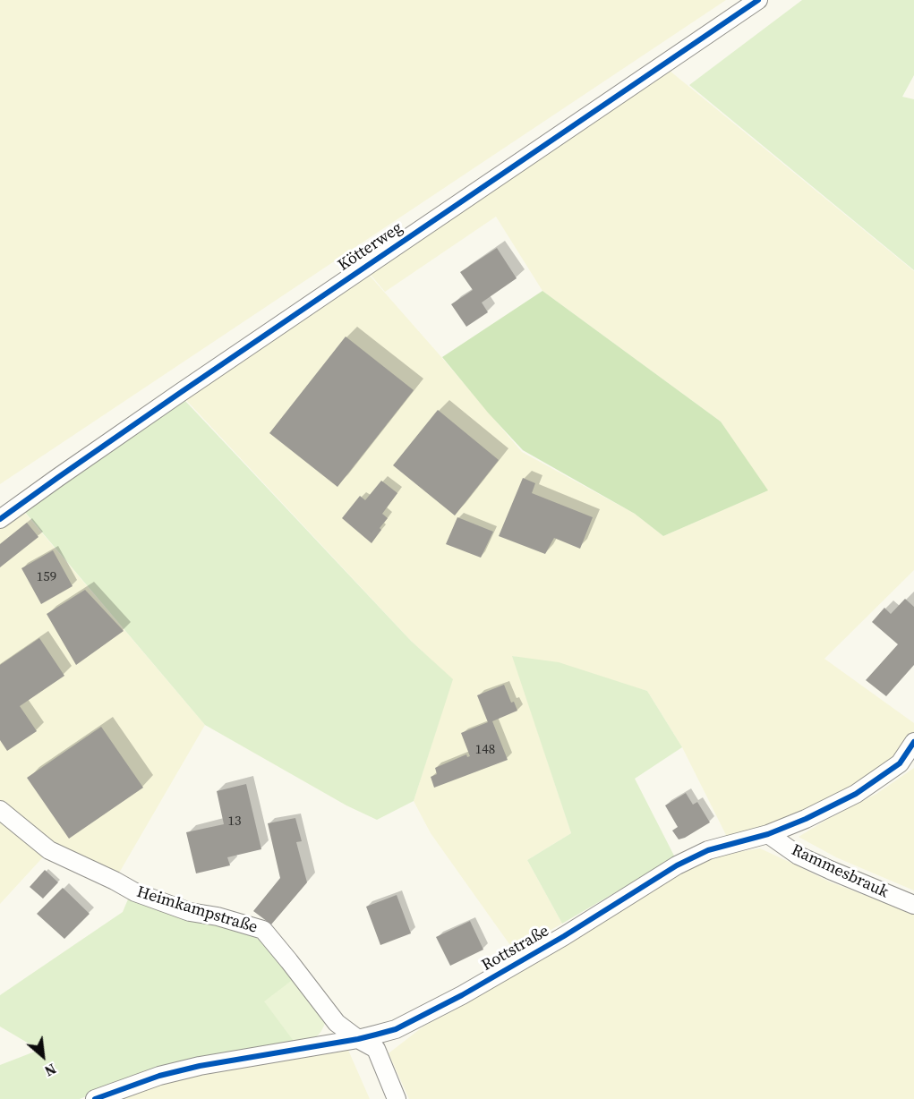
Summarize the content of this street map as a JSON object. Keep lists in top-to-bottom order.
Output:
{
  "streets": {
    "street": [
      "Kötterweg",
      "Rammesbrauk",
      "Heimkampstraße",
      "Rottstraße"
    ]
  },
  "crossings": [
    ["Rammesbrauk", "Rottstraße"],
    ["Heimkampstraße", "Rottstraße"]
  ],
  "house_numbers": ["159", "148", "13"],
  "north": "bottom right"
}
